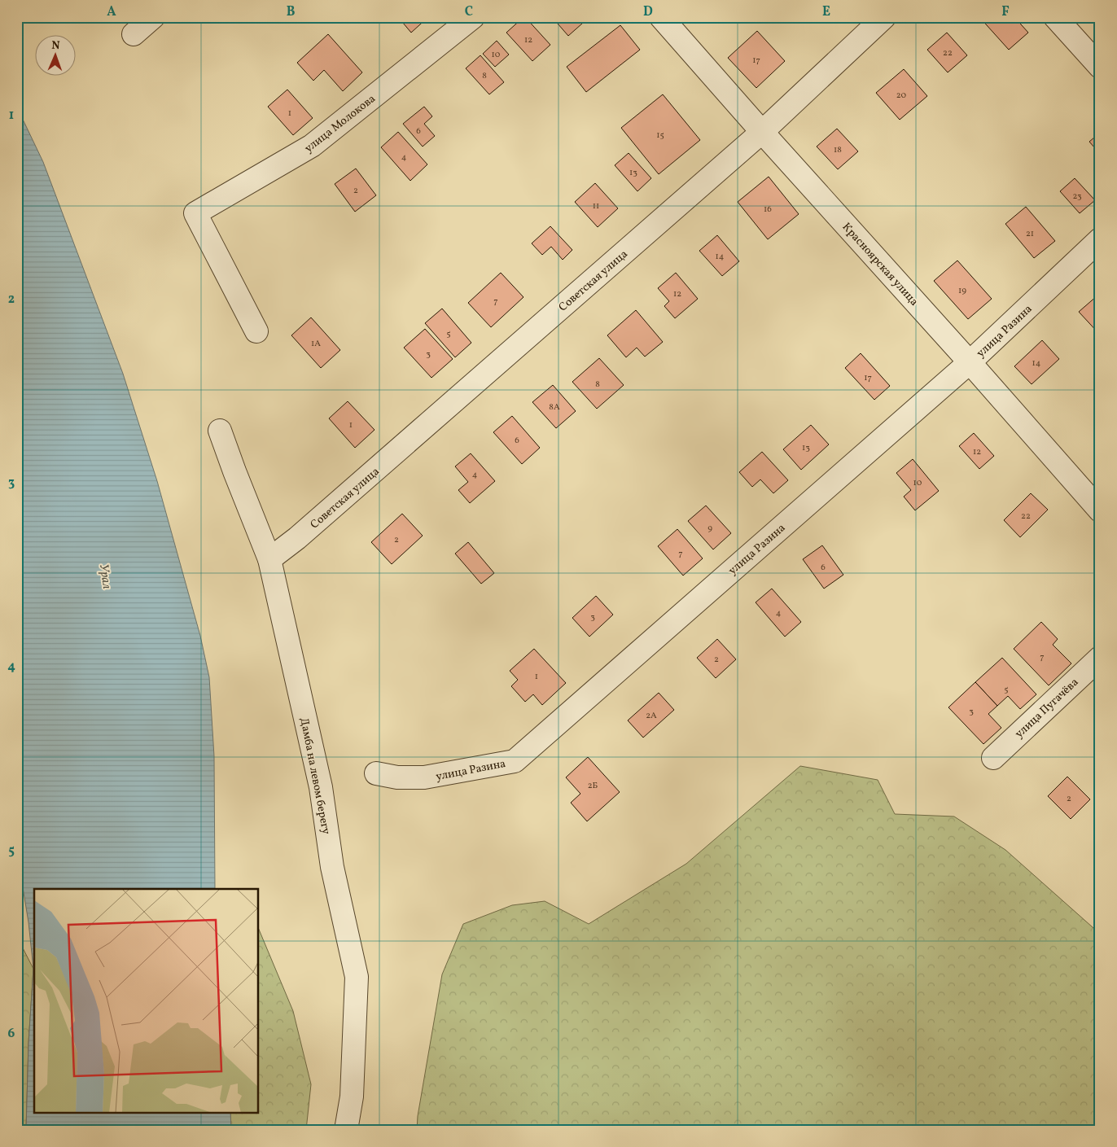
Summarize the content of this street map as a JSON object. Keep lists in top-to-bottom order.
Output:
{
  "streets": {
    "street": [
      "улица Молокова",
      "Красноярская улица",
      "Советская улица",
      "улица Разина",
      "улица Пугачёва",
      "Дамба на левом берегу"
    ]
  },
  "crossings": [
    ["Красноярская улица", "Советская улица"],
    ["Красноярская улица", "улица Разина"],
    ["Советская улица", "Дамба на левом берегу"]
  ],
  "water": ["Урал"],
  "house_numbers": [
    "12",
    "22",
    "10",
    "17",
    "8",
    "20",
    "1",
    "6",
    "15",
    "18",
    "4",
    "13",
    "2",
    "23",
    "11",
    "16",
    "21",
    "14",
    "19",
    "12",
    "7",
    "5",
    "1А",
    "3",
    "14",
    "17",
    "8",
    "8А",
    "1",
    "6",
    "13",
    "12",
    "4",
    "10",
    "22",
    "9",
    "2",
    "7",
    "6",
    "4",
    "3",
    "7",
    "2",
    "1",
    "5",
    "3",
    "2А",
    "2Б",
    "2"
  ],
  "north": "top",
  "grid": {
    "columns": [
      "A",
      "B",
      "C",
      "D",
      "E",
      "F"
    ],
    "rows": [
      "1",
      "2",
      "3",
      "4",
      "5",
      "6"
    ]
  }
}
